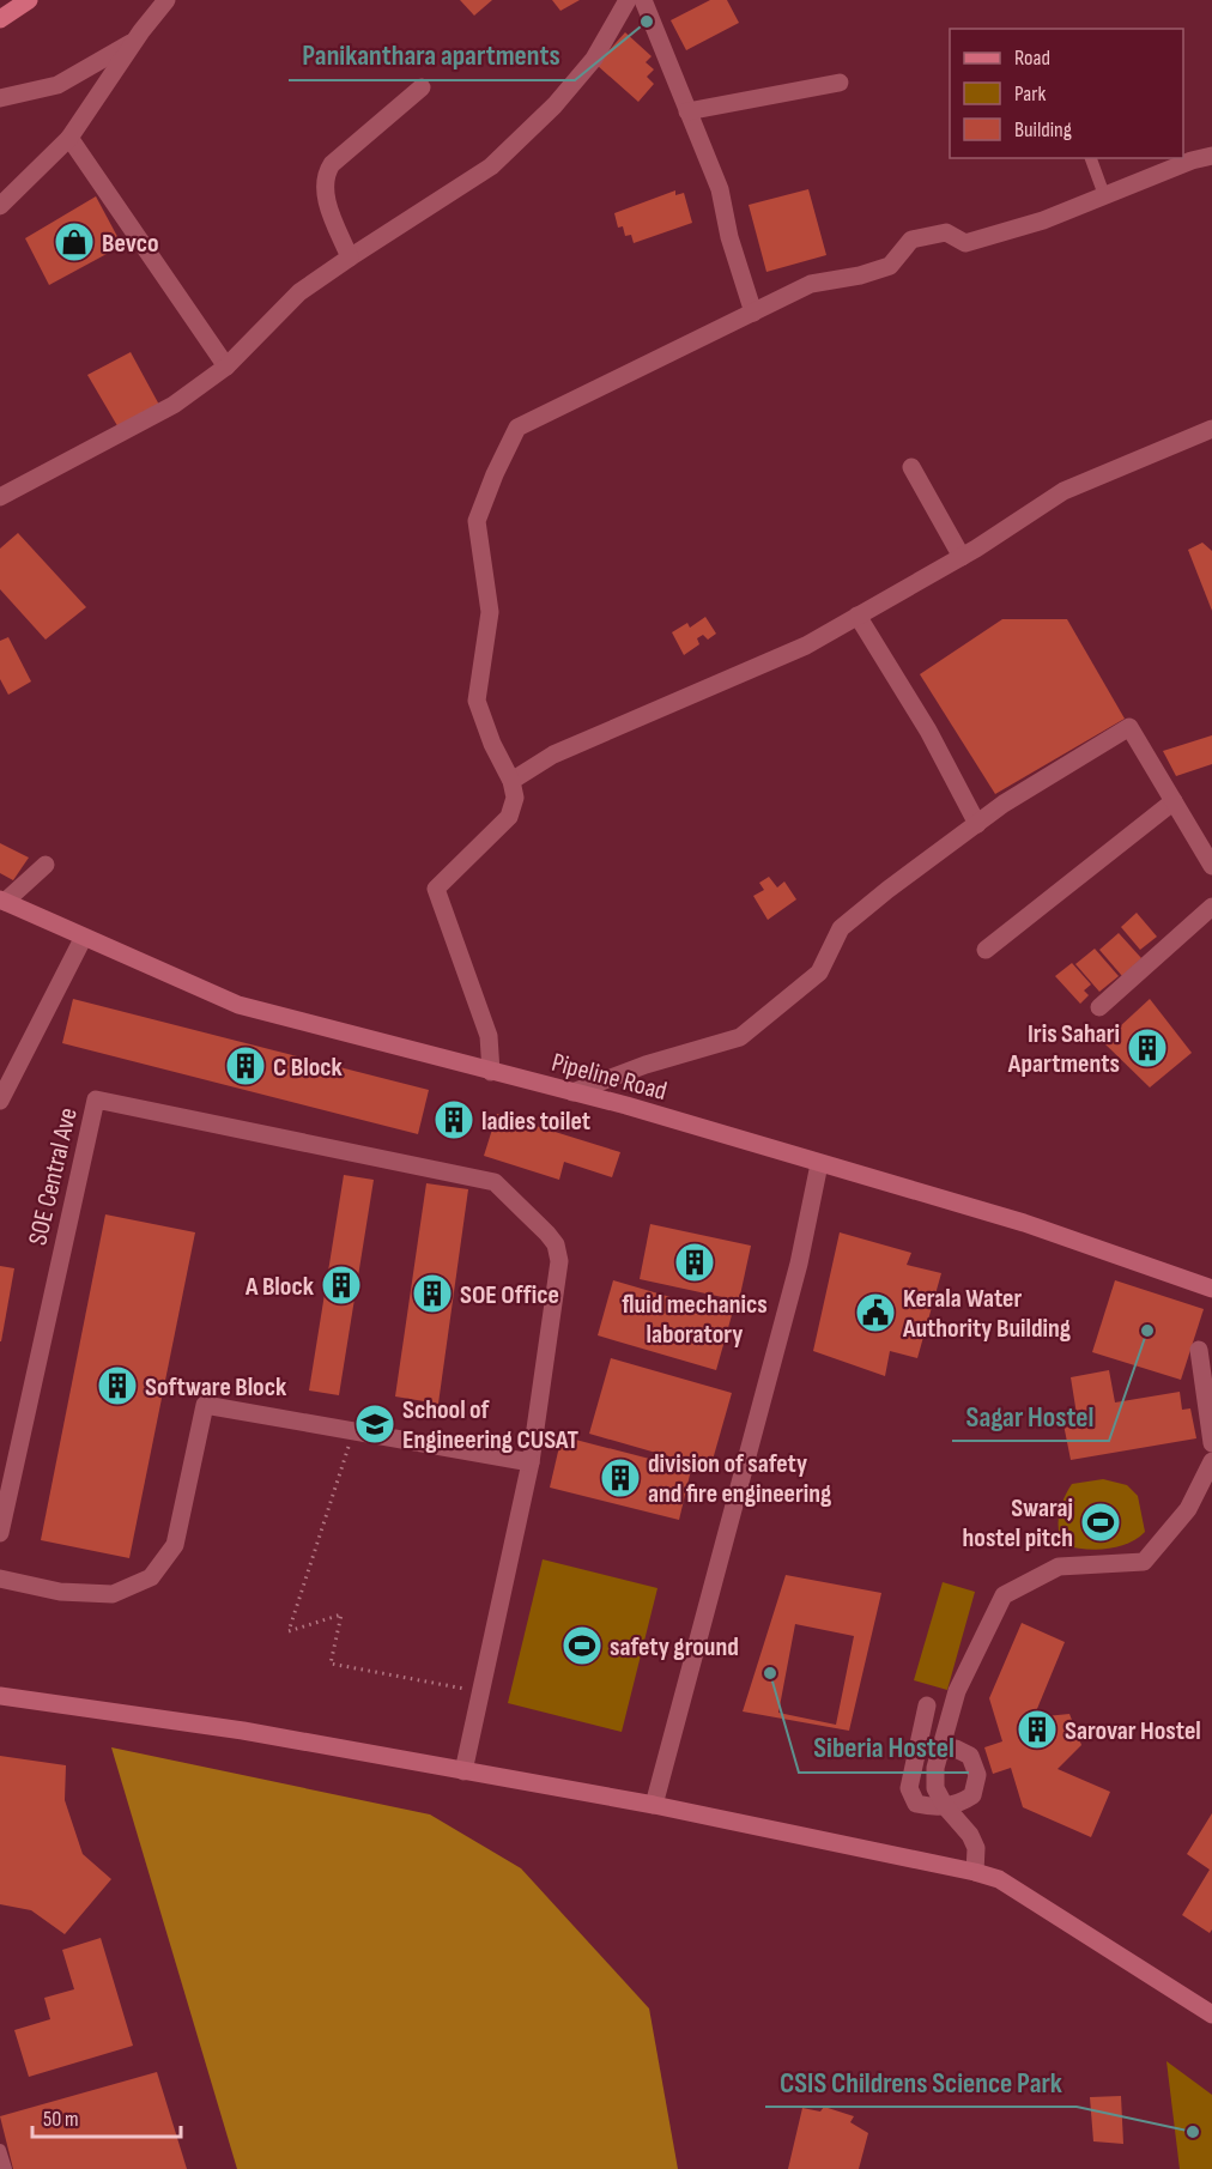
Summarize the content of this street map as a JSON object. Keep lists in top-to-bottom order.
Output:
{
  "streets": {
    "street": ["Pipeline Road", "SOE Central Ave"]
  },
  "places": {
    "other": [
      "Panikanthara apartments",
      "Sagar Hostel",
      "Siberia Hostel",
      "CSIS Childrens Science Park"
    ],
    "shop": ["Bevco"],
    "building": [
      "Iris Sahari Apartments",
      "C Block",
      "ladies toilet",
      "fluid mechanics laboratory",
      "A Block",
      "SOE Office",
      "Software Block",
      "division of safety and fire engineering",
      "Sarovar Hostel"
    ],
    "public building": ["Kerala Water Authority Building"],
    "school or university": ["School of Engineering CUSAT"],
    "sports": ["Swaraj hostel pitch", "safety ground"]
  },
  "legend": ["Road", "Park", "Building"],
  "scale_bar": "50 m"
}
